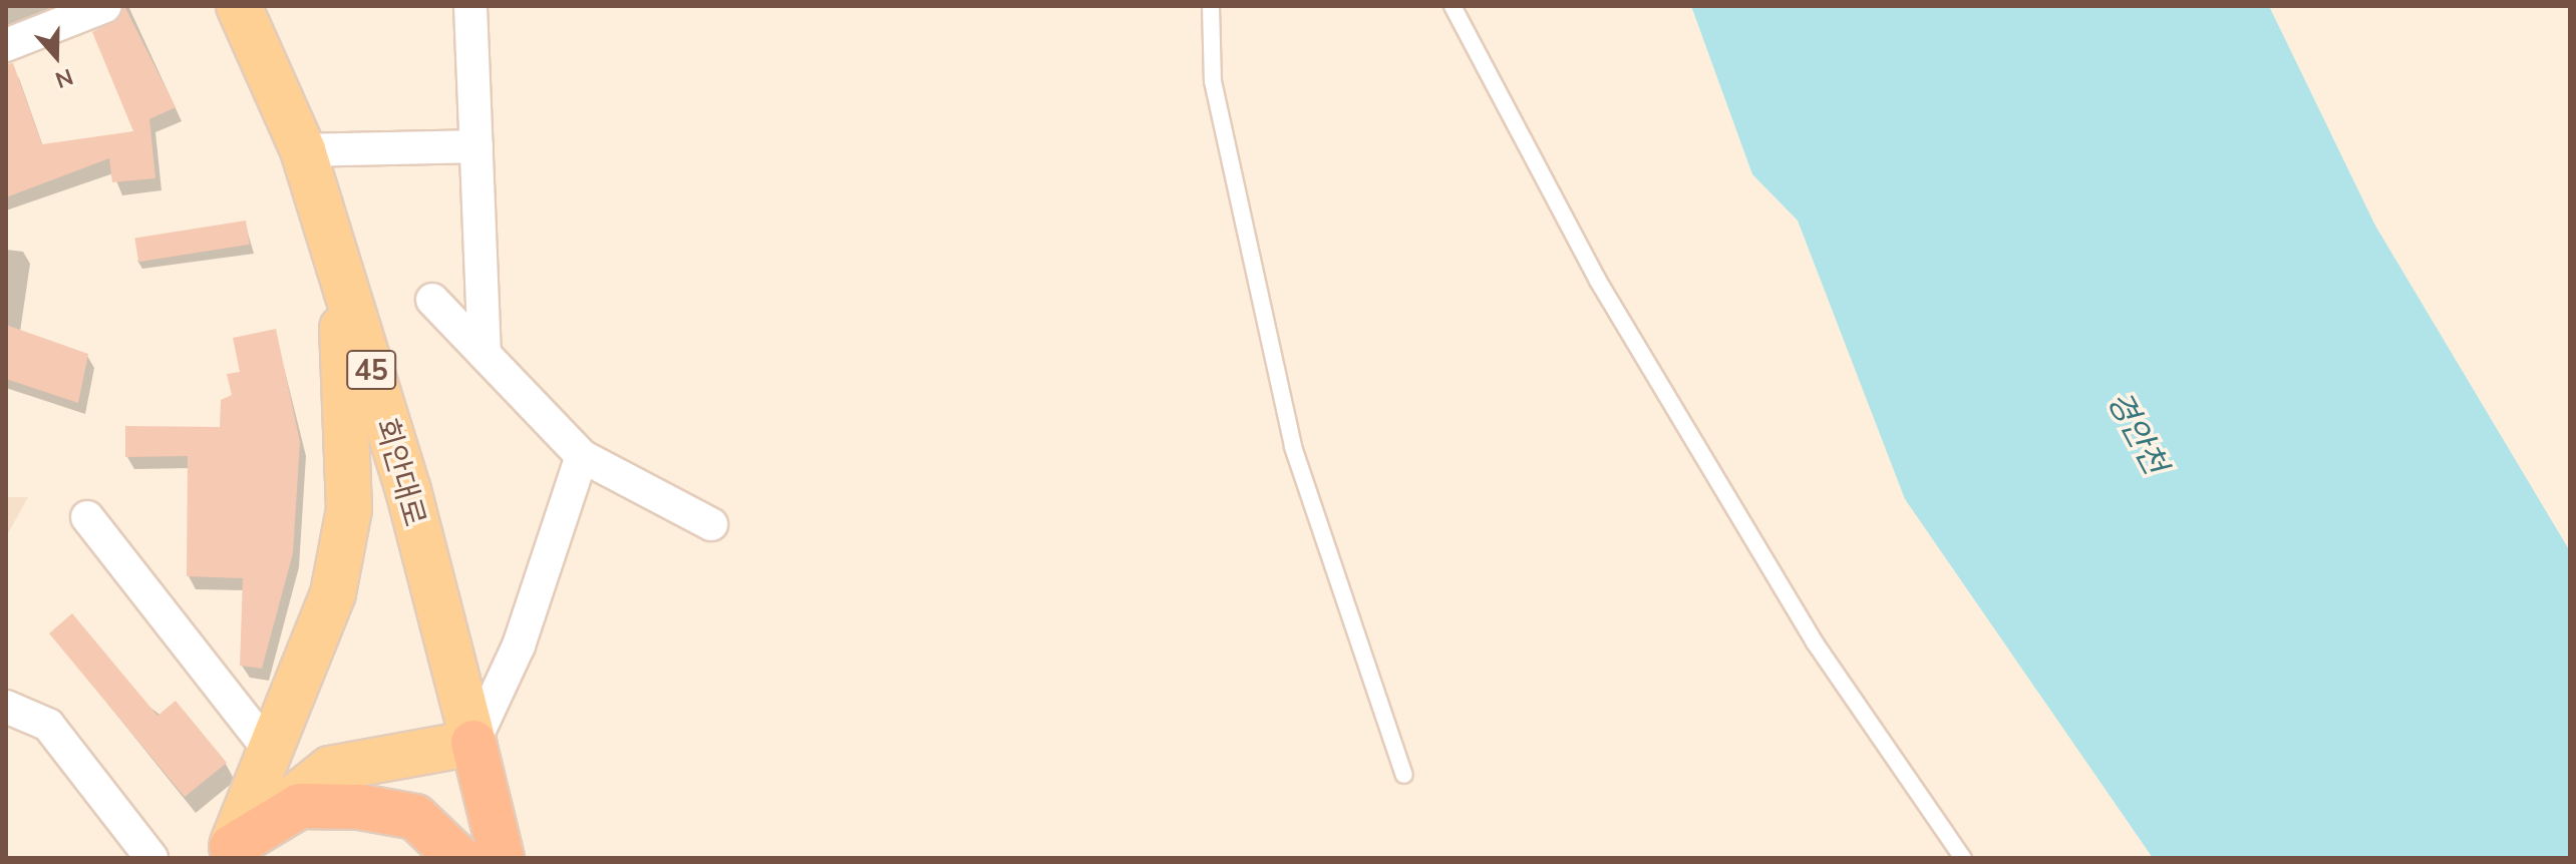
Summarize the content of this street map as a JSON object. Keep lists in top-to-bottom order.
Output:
{
  "streets": {
    "highway": ["45", "회안대로"]
  },
  "water": ["경안천"],
  "north": "bottom"
}
